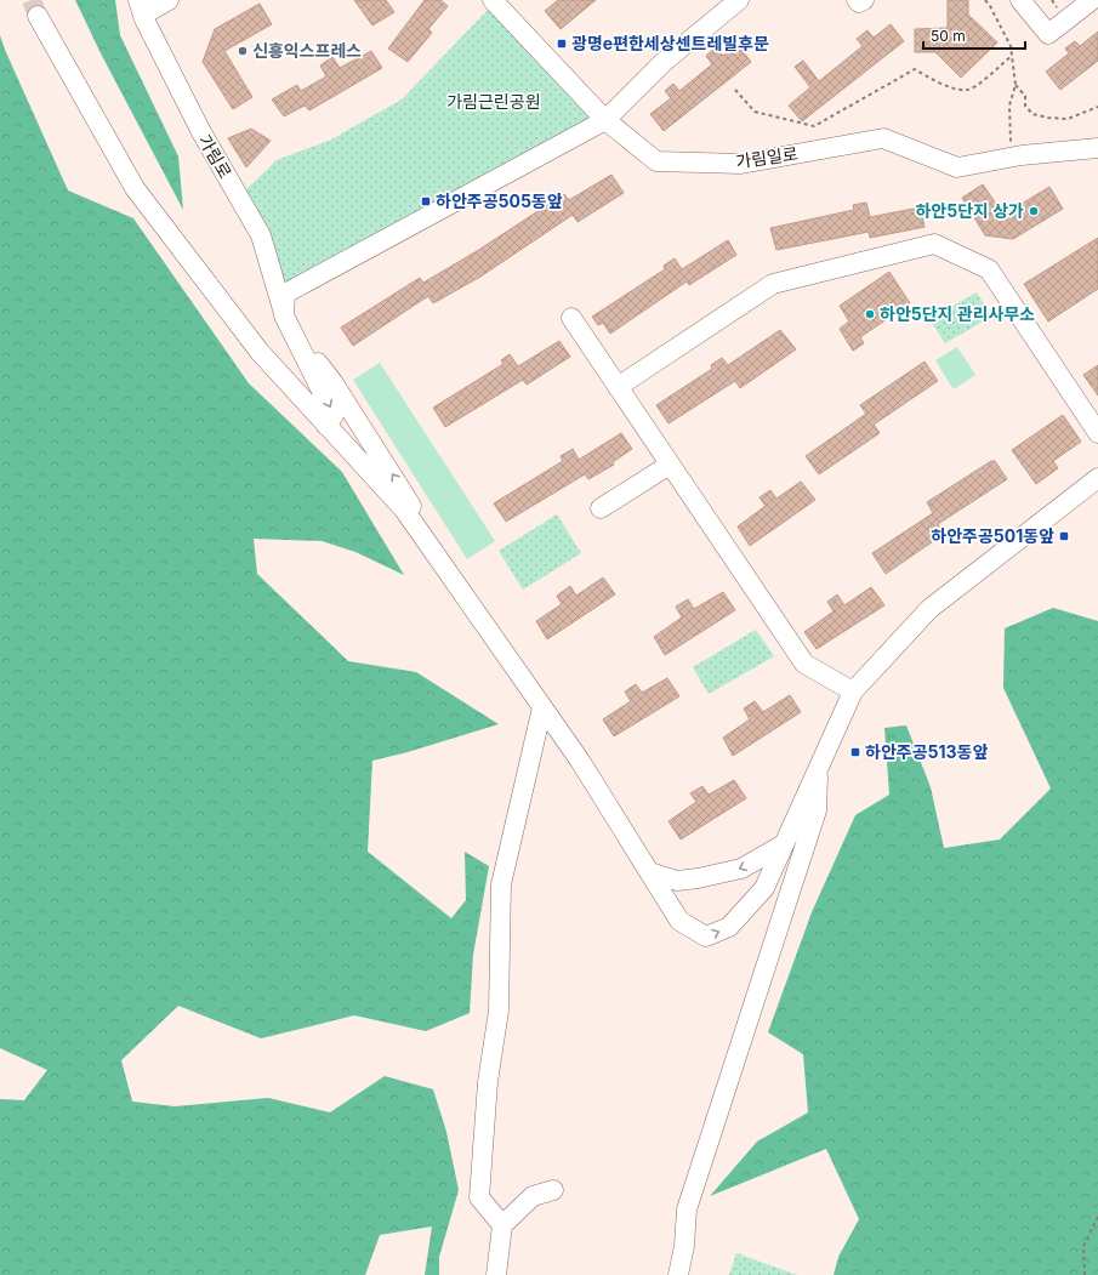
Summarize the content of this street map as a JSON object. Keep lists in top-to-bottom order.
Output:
{
  "streets": {
    "street": ["가림로", "가림일로"]
  },
  "parks": ["가림근린공원"],
  "places": {
    "transit": [
      "광명e편한세상센트레빌후문",
      "하안주공505동앞",
      "하안주공501동앞",
      "하안주공513동앞"
    ],
    "other": ["신흥익스프레스", "하안5단지 상가", "하안5단지 관리사무소"]
  },
  "scale_bar": "50 m"
}
